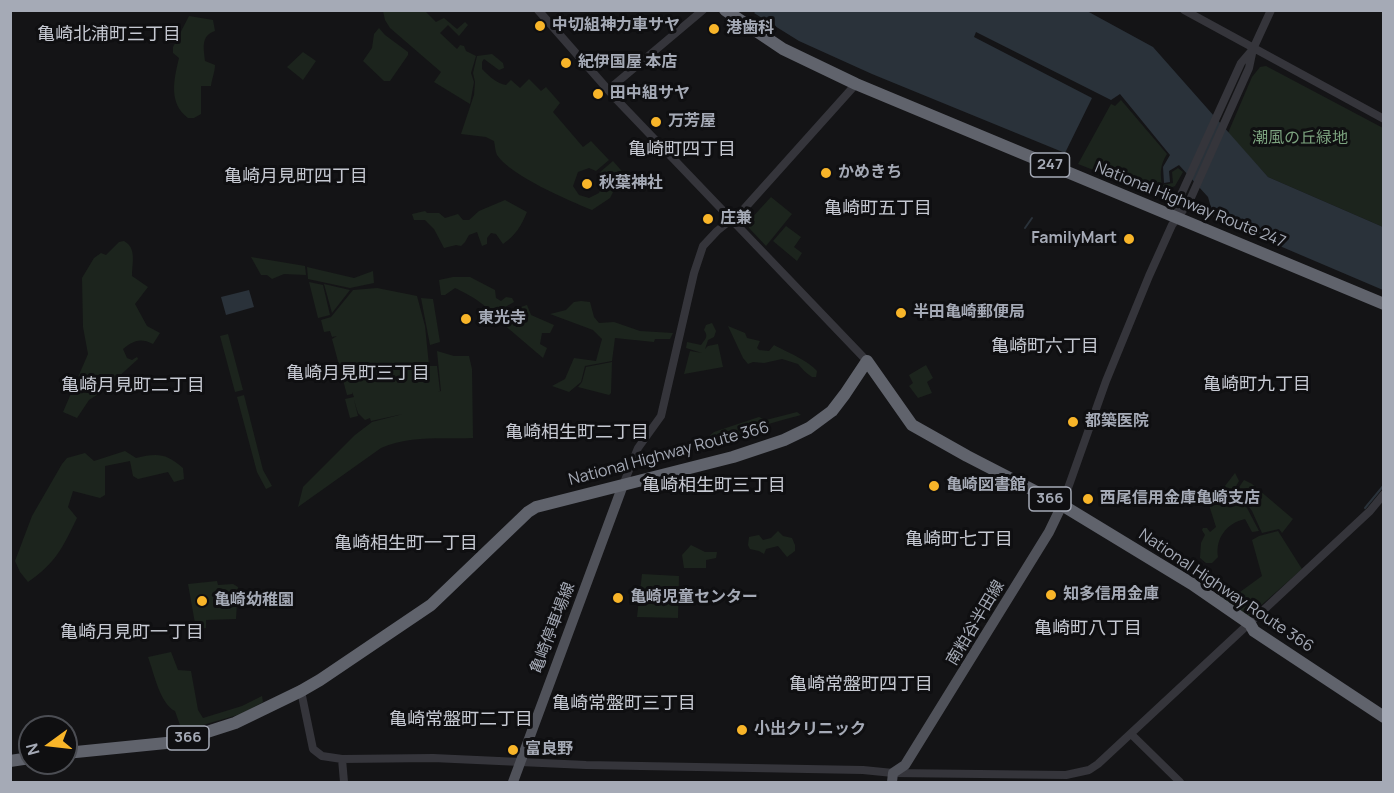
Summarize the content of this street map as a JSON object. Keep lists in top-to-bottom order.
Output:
{
  "streets": {
    "highway": [
      "247",
      "National Highway Route 247",
      "National Highway Route 366",
      "366"
    ],
    "main road": ["南粕谷半田線", "亀崎停車場線"]
  },
  "crossings": [
    ["National Highway Route 366", "南粕谷半田線"],
    ["National Highway Route 366", "亀崎停車場線"]
  ],
  "districts": [
    "亀崎北浦町三丁目",
    "亀崎町四丁目",
    "亀崎月見町四丁目",
    "亀崎町五丁目",
    "亀崎町六丁目",
    "亀崎月見町三丁目",
    "亀崎町九丁目",
    "亀崎月見町二丁目",
    "亀崎相生町二丁目",
    "亀崎相生町三丁目",
    "亀崎町七丁目",
    "亀崎相生町一丁目",
    "亀崎町八丁目",
    "亀崎月見町一丁目",
    "亀崎常盤町四丁目",
    "亀崎常盤町三丁目",
    "亀崎常盤町二丁目"
  ],
  "parks": ["潮風の丘緑地"],
  "places": [
    "中切組神力車サヤ",
    "港歯科",
    "紀伊国屋 本店",
    "田中組サヤ",
    "万芳屋",
    "かめきち",
    "秋葉神社",
    "庄兼",
    "FamilyMart",
    "半田亀崎郵便局",
    "東光寺",
    "都築医院",
    "亀崎図書館",
    "西尾信用金庫亀崎支店",
    "知多信用金庫",
    "亀崎児童センター",
    "亀崎幼稚園",
    "小出クリニック",
    "富良野"
  ],
  "north": "left"
}
